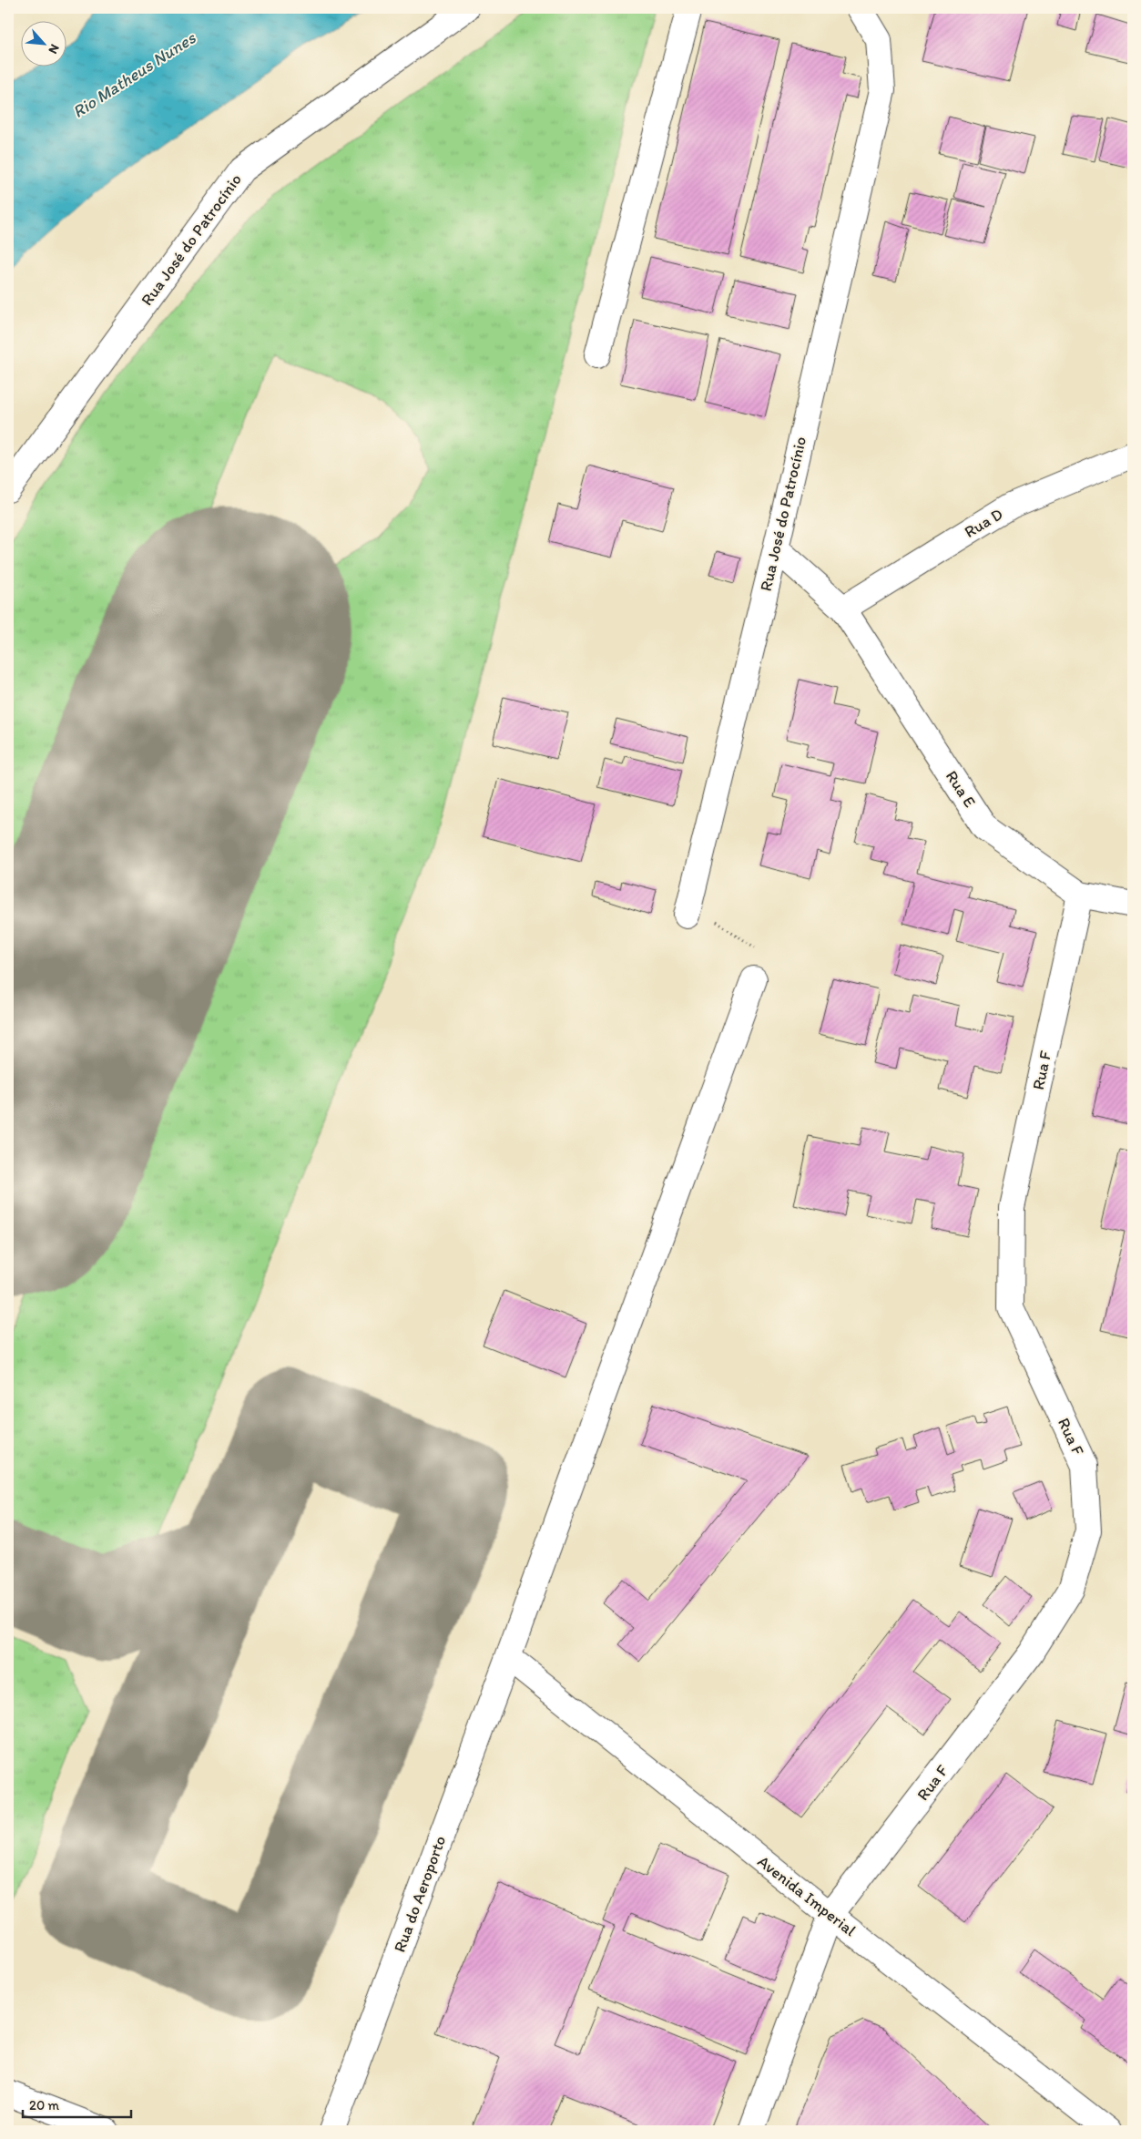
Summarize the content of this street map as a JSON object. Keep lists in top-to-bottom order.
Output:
{
  "streets": {
    "street": [
      "Rua José do Patrocínio",
      "Rua D",
      "Rua E",
      "Rua F",
      "Rua do Aeroporto",
      "Avenida Imperial"
    ]
  },
  "crossings": [
    ["Rua José do Patrocínio", "Rua E"],
    ["Rua D", "Rua E"],
    ["Rua E", "Rua F"],
    ["Rua F", "Avenida Imperial"],
    ["Rua do Aeroporto", "Avenida Imperial"]
  ],
  "water": ["Rio Matheus Nunes"],
  "scale_bar": "20 m",
  "north": "bottom right"
}
